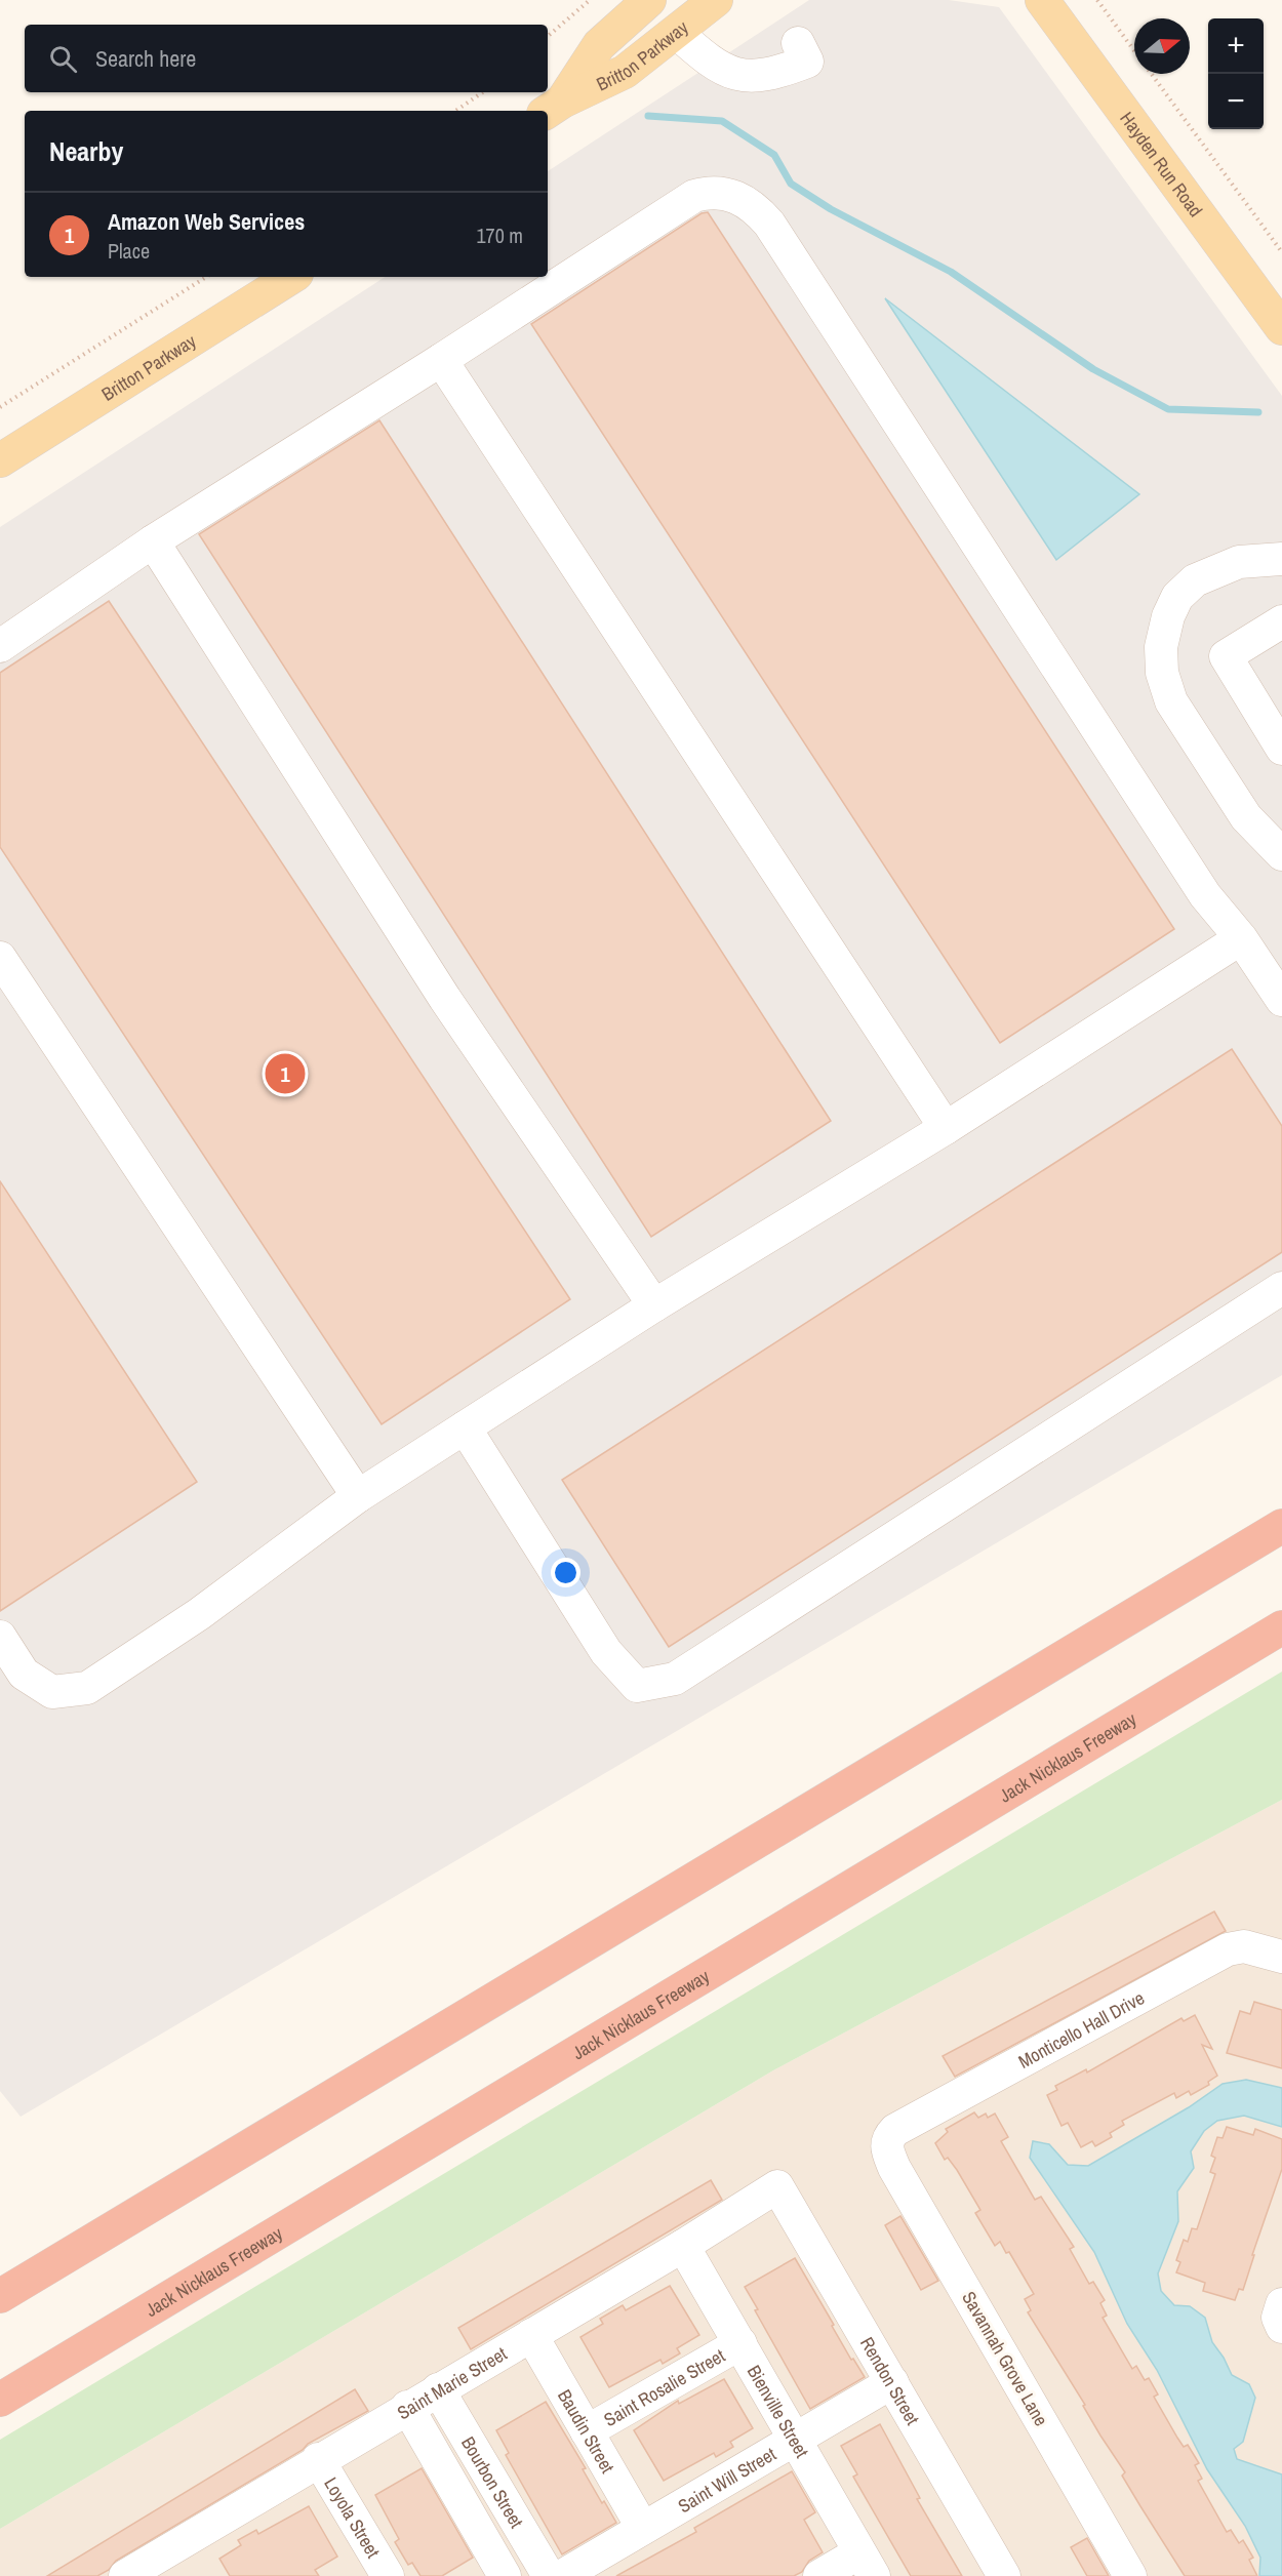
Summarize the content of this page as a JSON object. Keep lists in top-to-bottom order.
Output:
{
  "streets": {
    "highway": ["Jack Nicklaus Freeway"],
    "main road": ["Britton Parkway", "Hayden Run Road"],
    "street": [
      "Monticello Hall Drive",
      "Savannah Grove Lane",
      "Saint Marie Street",
      "Rendon Street",
      "Saint Rosalie Street",
      "Bienville Street",
      "Baudin Street",
      "Saint Will Street",
      "Bourbon Street",
      "Loyola Street"
    ]
  },
  "crossings": [
    ["Monticello Hall Drive", "Savannah Grove Lane"],
    ["Saint Marie Street", "Rendon Street"],
    ["Saint Marie Street", "Bienville Street"],
    ["Saint Marie Street", "Baudin Street"],
    ["Saint Marie Street", "Bourbon Street"],
    ["Saint Marie Street", "Loyola Street"],
    ["Rendon Street", "Saint Will Street"],
    ["Saint Rosalie Street", "Bienville Street"],
    ["Saint Rosalie Street", "Baudin Street"],
    ["Bienville Street", "Saint Will Street"],
    ["Baudin Street", "Saint Will Street"]
  ],
  "north": "right",
  "page": {
    "map_buttons": ["+", "−"],
    "search": "Search here",
    "heading": "Nearby",
    "list": [
      {
        "mark": "1",
        "name": "Amazon Web Services",
        "note": "Place",
        "value": "170 m"
      }
    ],
    "pins": "1"
  }
}
